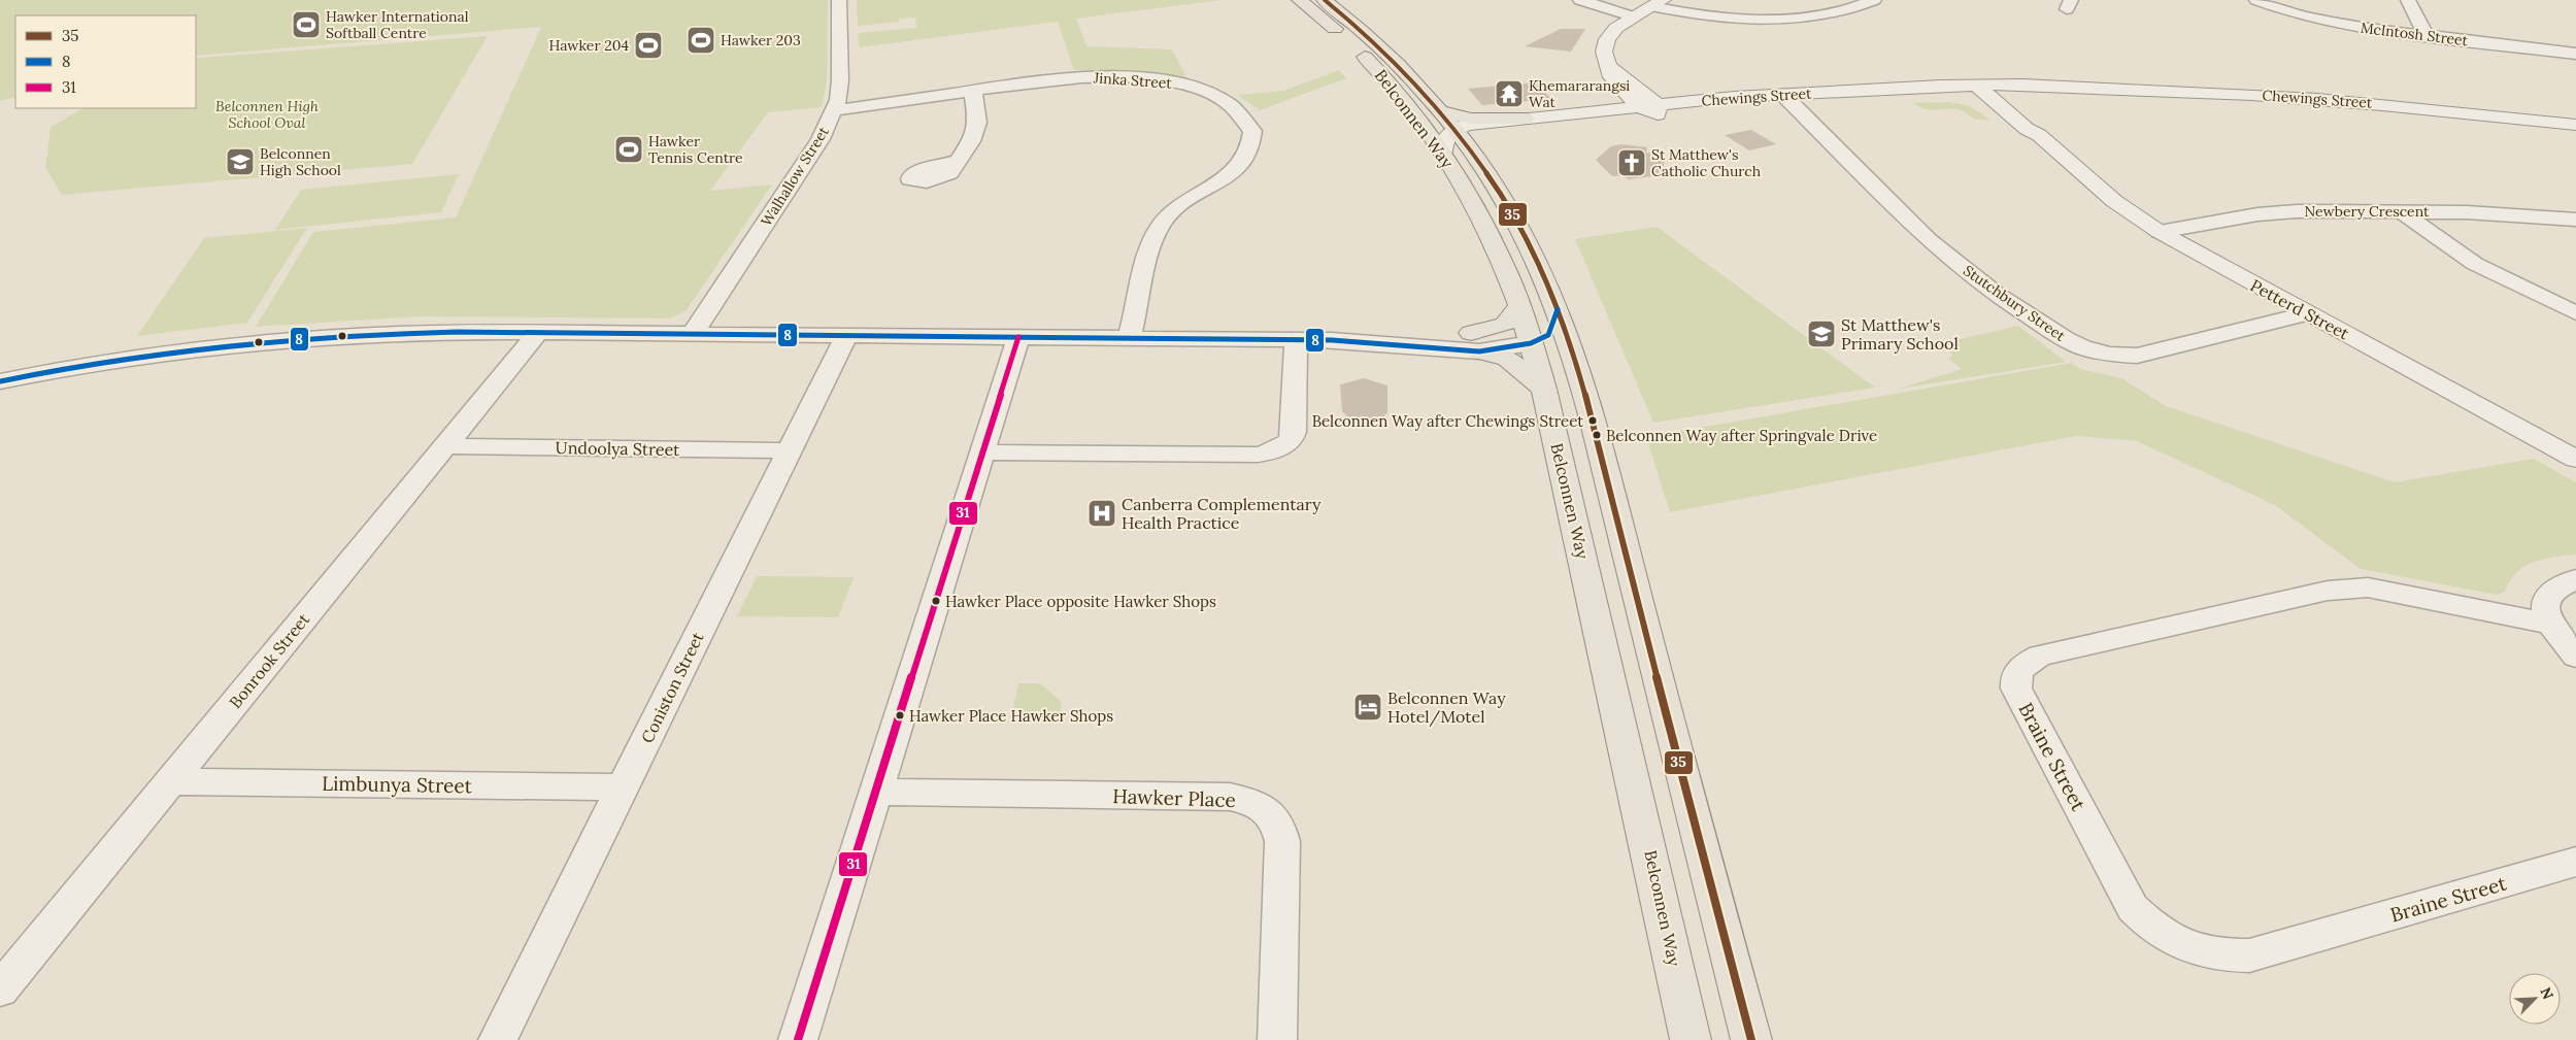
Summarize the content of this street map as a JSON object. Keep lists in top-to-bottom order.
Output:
{
  "streets": {
    "main road": ["Belconnen Way"],
    "street": [
      "McIntosh Street",
      "Jinka Street",
      "Chewings Street",
      "Walhallow Street",
      "Newbery Crescent",
      "Stutchbury Street",
      "Petterd Street",
      "Undoolya Street",
      "Bonrook Street",
      "Coniston Street",
      "Braine Street",
      "Limbunya Street",
      "Hawker Place"
    ]
  },
  "crossings": [
    ["Jinka Street", "Walhallow Street"],
    ["Chewings Street", "Belconnen Way"],
    ["Chewings Street", "Stutchbury Street"],
    ["Chewings Street", "Petterd Street"],
    ["Newbery Crescent", "Petterd Street"],
    ["Stutchbury Street", "Petterd Street"],
    ["Undoolya Street", "Bonrook Street"],
    ["Undoolya Street", "Coniston Street"],
    ["Bonrook Street", "Limbunya Street"],
    ["Coniston Street", "Limbunya Street"]
  ],
  "parks": ["Belconnen High School Oval"],
  "places": {
    "sports": [
      "Hawker International Softball Centre",
      "Hawker 203",
      "Hawker 204",
      "Hawker Tennis Centre"
    ],
    "temple": ["Khemararangsi Wat"],
    "school or university": ["Belconnen High School", "St Matthew's Primary School"],
    "church": ["St Matthew's Catholic Church"],
    "other": [
      "Belconnen Way after Chewings Street",
      "Belconnen Way after Springvale Drive",
      "Hawker Place opposite Hawker Shops",
      "Hawker Place Hawker Shops"
    ],
    "hospital": ["Canberra Complementary Health Practice"],
    "hotel": ["Belconnen Way Hotel/Motel"]
  },
  "lines": ["transit line 35", "transit line 8", "transit line 31"],
  "legend": ["35", "8", "31"],
  "north": "top right"
}
